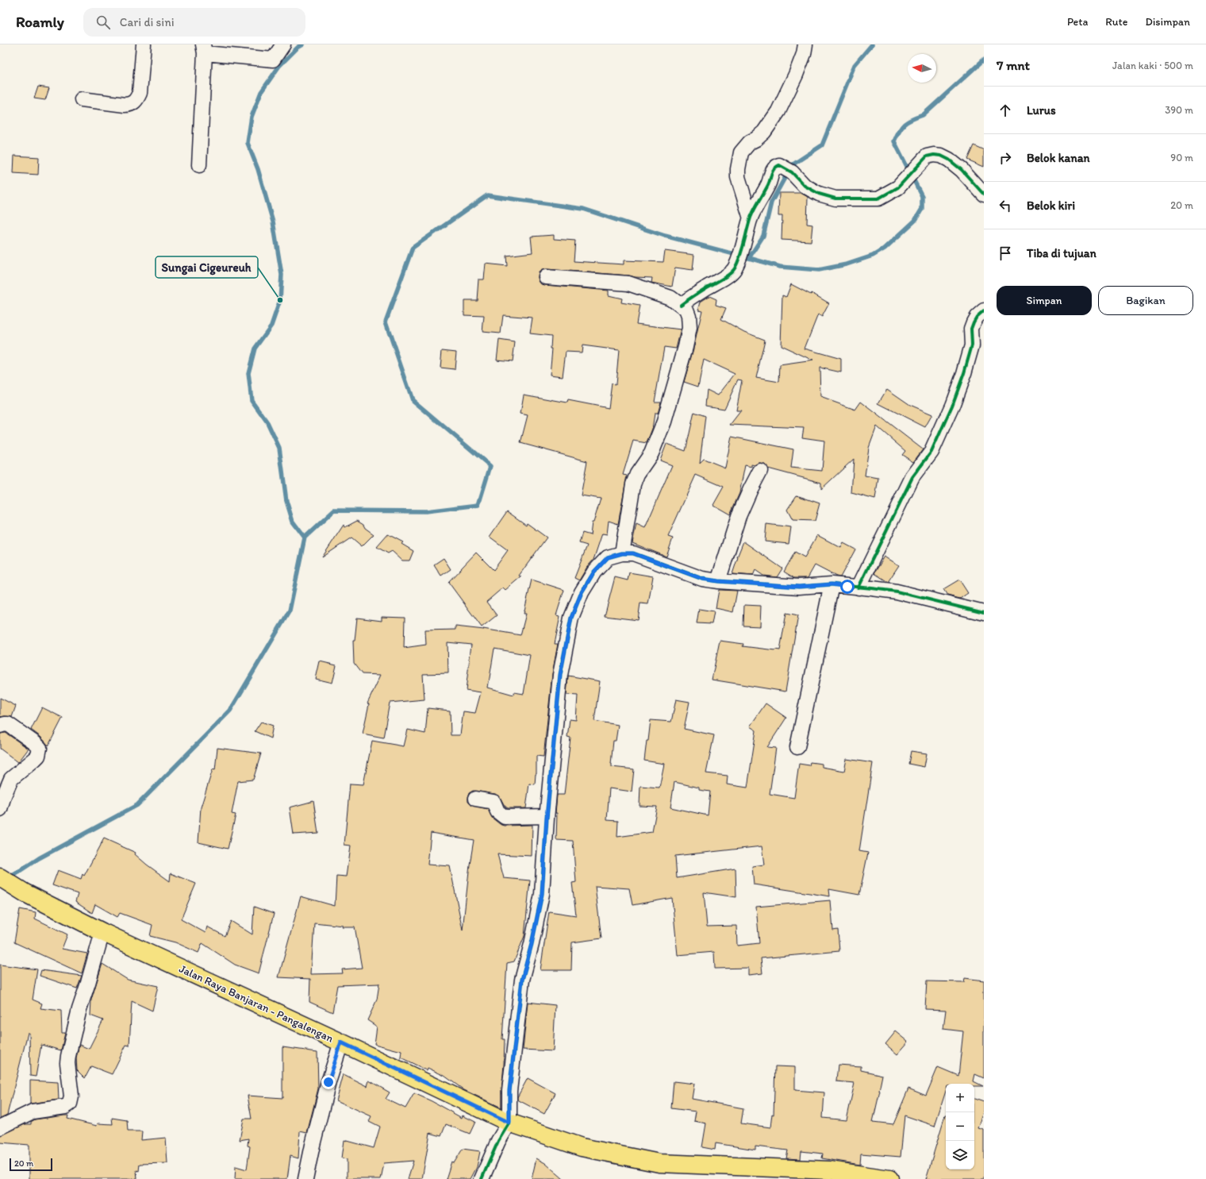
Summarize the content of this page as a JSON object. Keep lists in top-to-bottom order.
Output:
{
  "streets": {
    "main road": ["Jalan Raya Banjaran - Pangalengan"]
  },
  "places": ["Sungai Cigeureuh"],
  "scale_bar": "20 m",
  "north": "left",
  "page": {
    "header": "Roamly",
    "search": "Cari di sini",
    "nav": ["Peta", "Rute", "Disimpan"],
    "heading": ["7 mnt", "Jalan kaki · 500 m"],
    "list": [
      ["Lurus", "390 m"],
      ["Belok kanan", "90 m"],
      ["Belok kiri", "20 m"],
      "Tiba di tujuan"
    ],
    "buttons": ["Simpan", "Bagikan"],
    "map_buttons": ["+", "−"],
    "scale": "20 m"
  }
}
